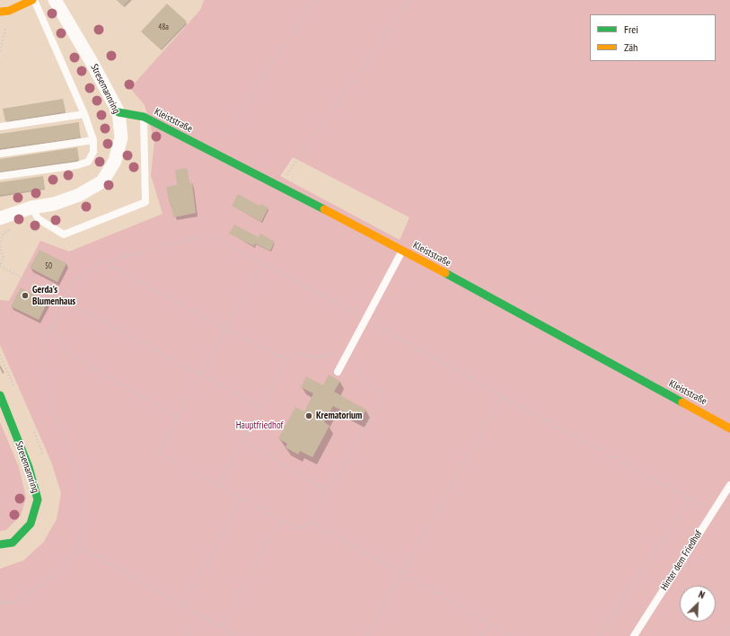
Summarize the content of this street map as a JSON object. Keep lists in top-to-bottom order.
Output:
{
  "streets": {
    "street": ["Stresemannring", "Kleiststraße"],
    "lane": ["Hinter dem Friedhof"]
  },
  "crossings": [
    ["Stresemannring", "Kleiststraße"]
  ],
  "parks": ["Hauptfriedhof"],
  "places": ["Gerda's Blumenhaus", "Krematorium"],
  "house_numbers": ["48a", "50"],
  "legend": ["Frei", "Zäh"],
  "north": "top right"
}
